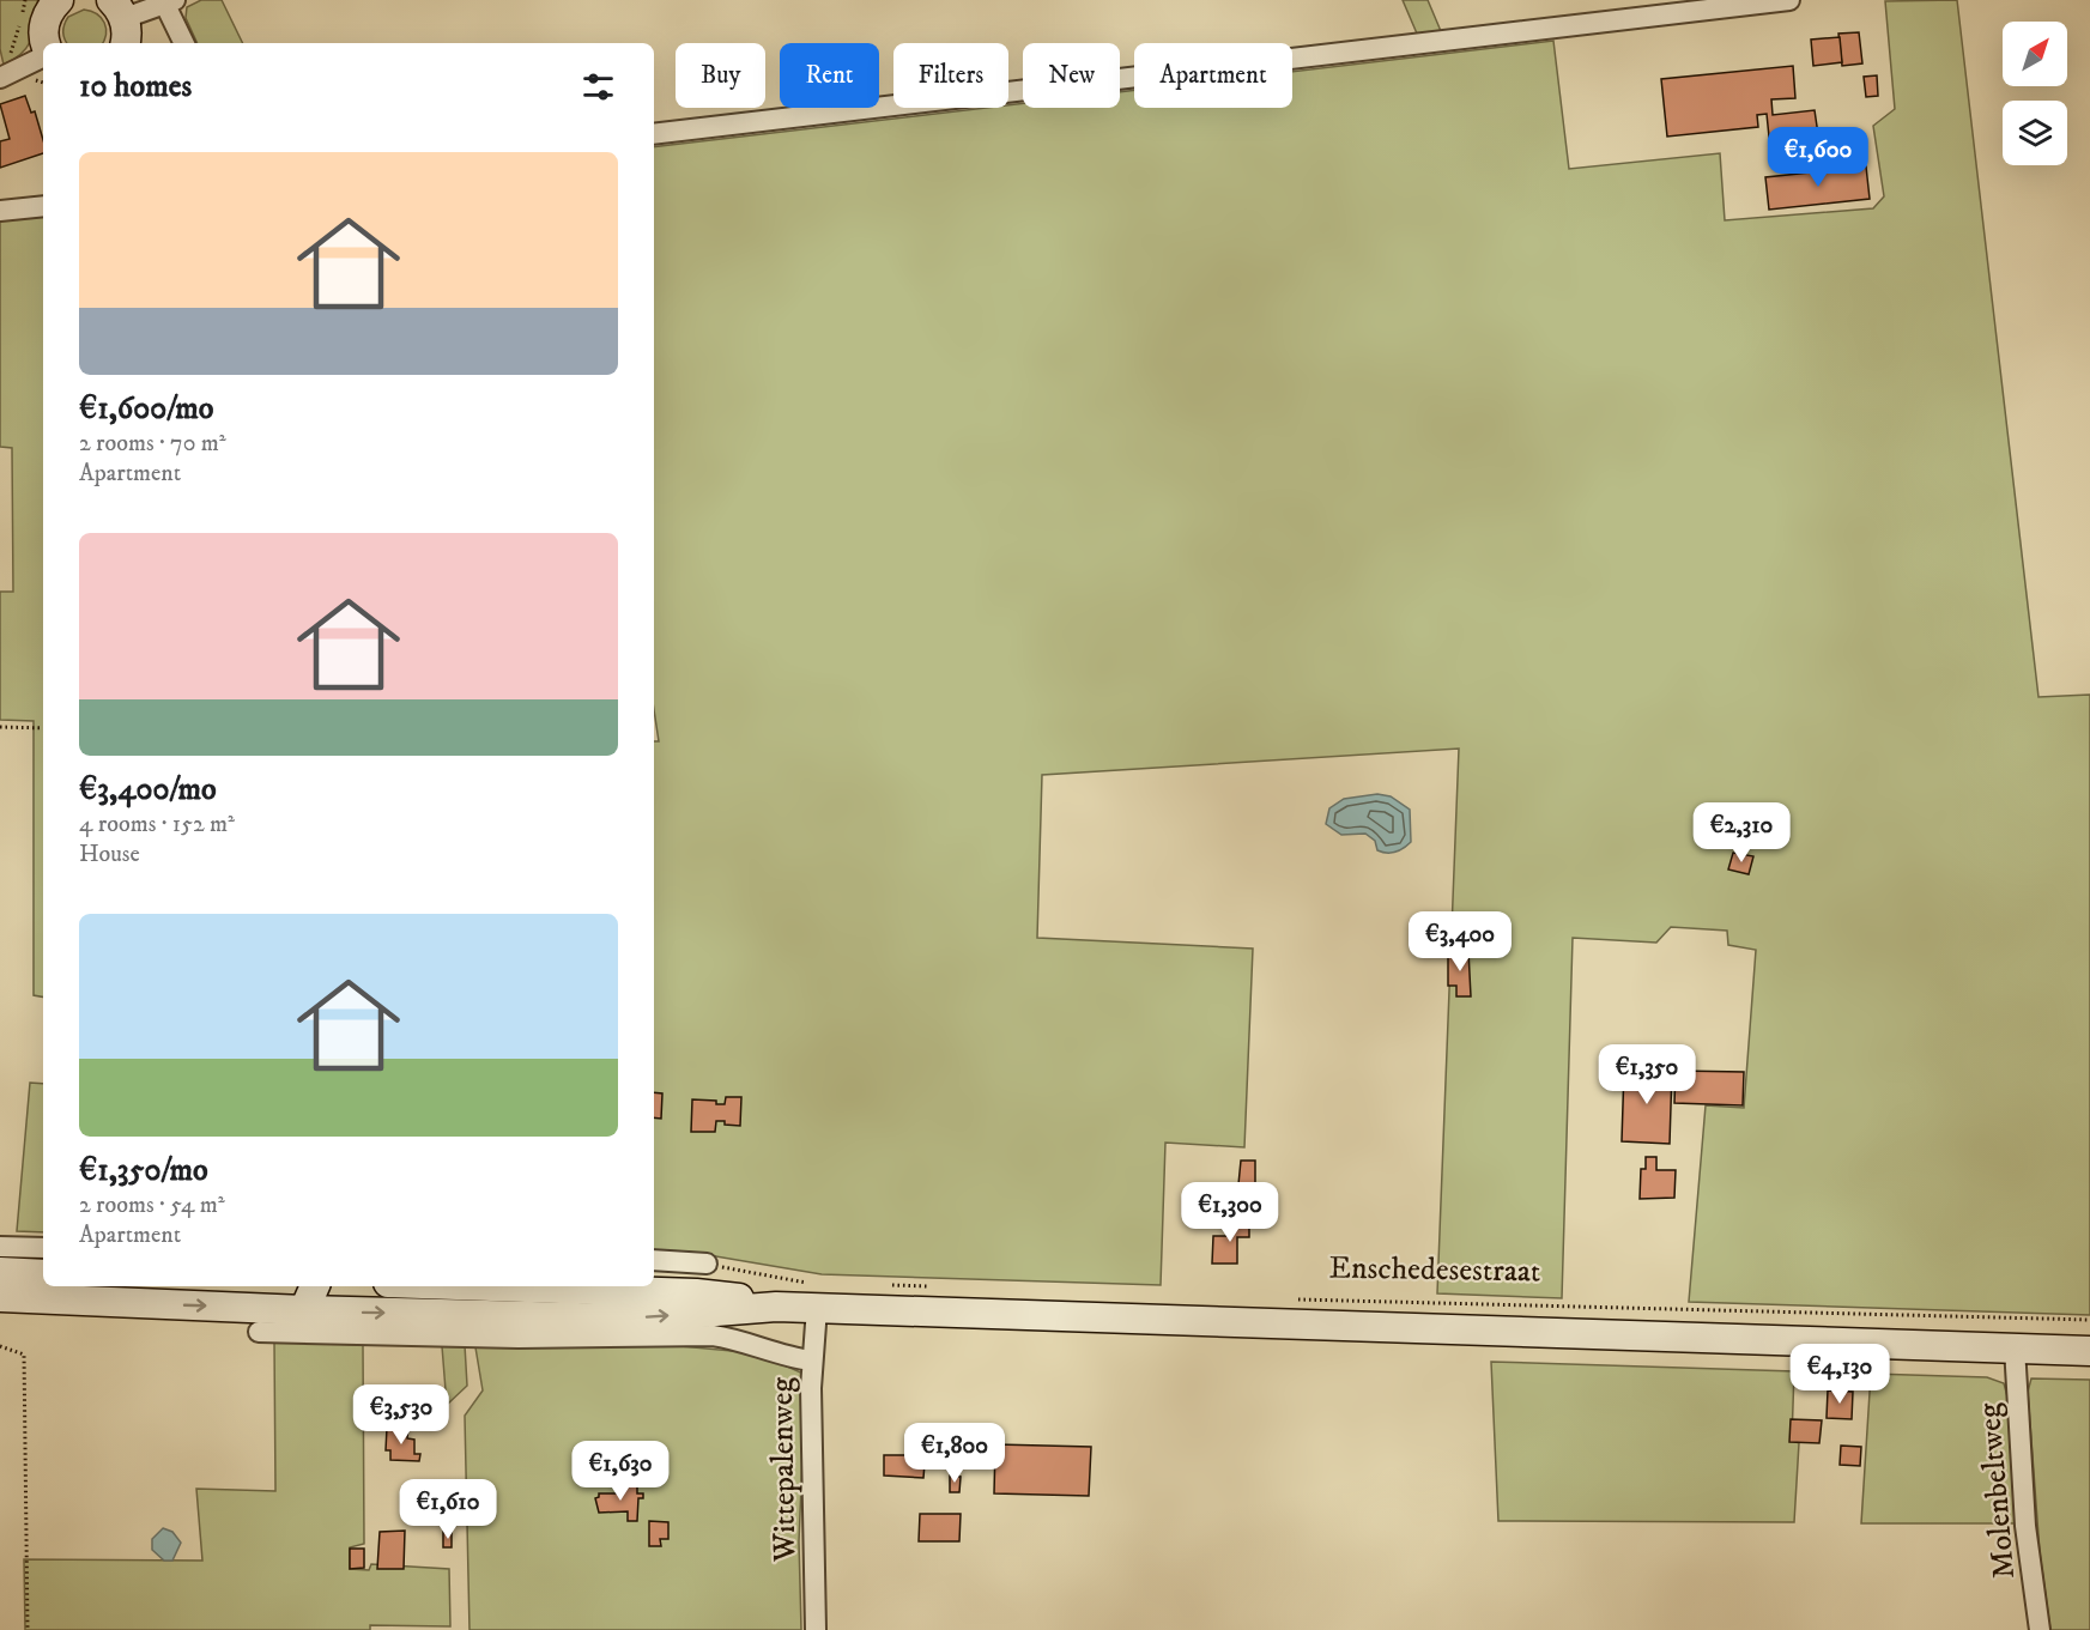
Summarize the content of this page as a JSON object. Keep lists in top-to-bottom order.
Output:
{
  "streets": {
    "street": ["Enschedesestraat", "Wittepalenweg", "Molenbeltweg"]
  },
  "crossings": [
    ["Enschedesestraat", "Wittepalenweg"],
    ["Enschedesestraat", "Molenbeltweg"]
  ],
  "north": "top right",
  "page": {
    "chip": [
      "Buy",
      "Rent",
      "Filters",
      "New",
      "Apartment"
    ],
    "heading": "10 homes",
    "price": [
      "€1,600",
      "€2,310",
      "€3,400",
      "€1,350",
      "€1,300",
      "€4,130",
      "€3,530",
      "€1,800",
      "€1,630",
      "€1,610"
    ],
    "list": [
      {
        "name": "€1,600/mo",
        "note": "2 rooms · 70 m² · Apartment"
      },
      {
        "name": "€3,400/mo",
        "note": "4 rooms · 152 m² · House"
      },
      {
        "name": "€1,350/mo",
        "note": "2 rooms · 54 m² · Apartment"
      }
    ]
  }
}
